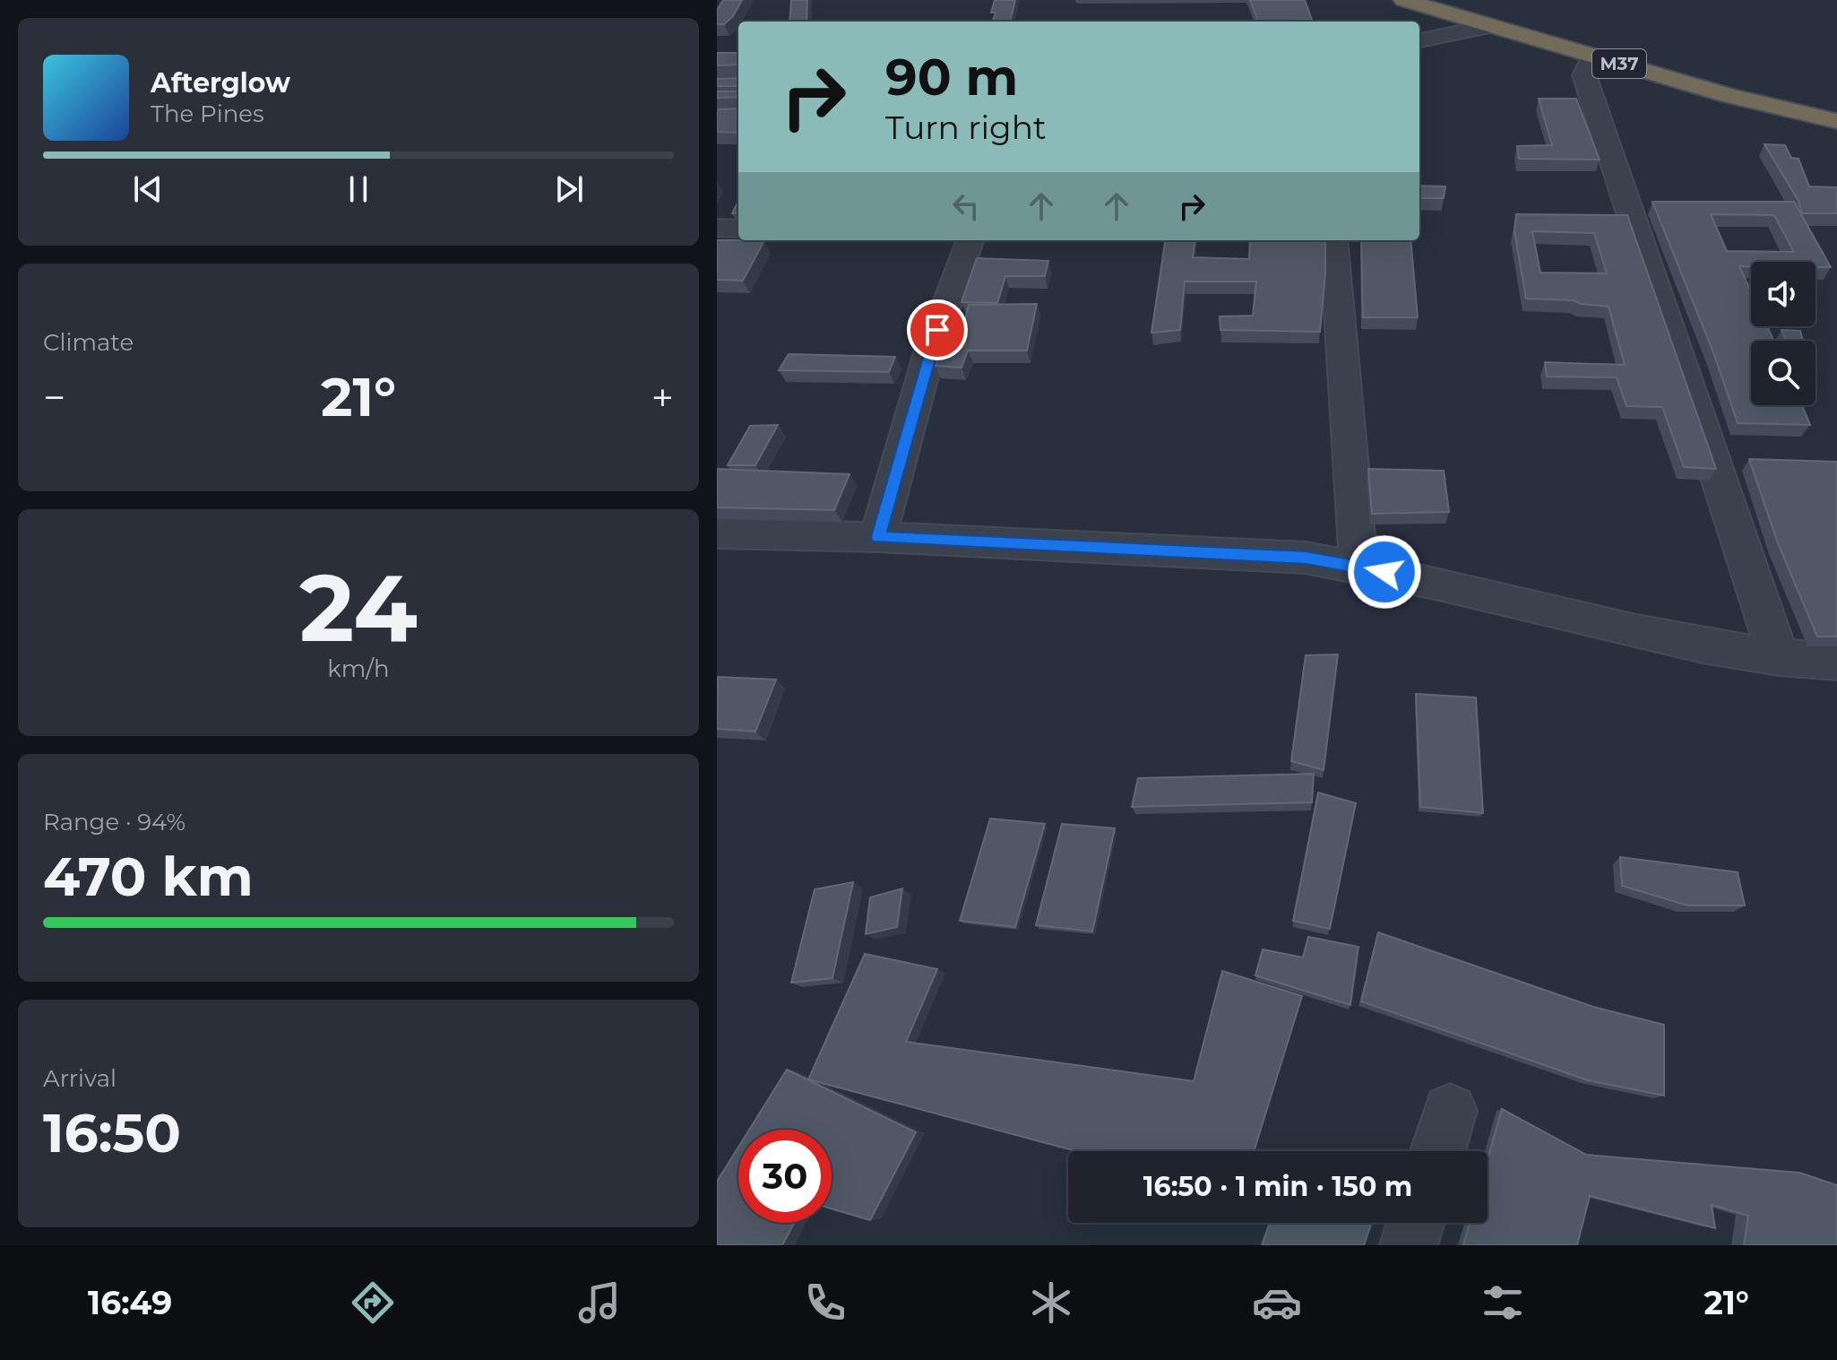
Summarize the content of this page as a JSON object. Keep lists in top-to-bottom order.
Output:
{
  "streets": {
    "highway": ["M37"]
  },
  "page": {
    "turn": ["90 m", "Turn right"],
    "song": ["Afterglow", "The Pines"],
    "tile": [
      "Climate",
      ["24", "km/h"],
      ["Range · 94%", "470 km"],
      ["Arrival", "16:50"]
    ],
    "heat": ["−", "21°", "+"],
    "limit": "30",
    "trip": "16:50 · 1 min · 150 m",
    "tabs": ["16:49", "21°"]
  }
}
